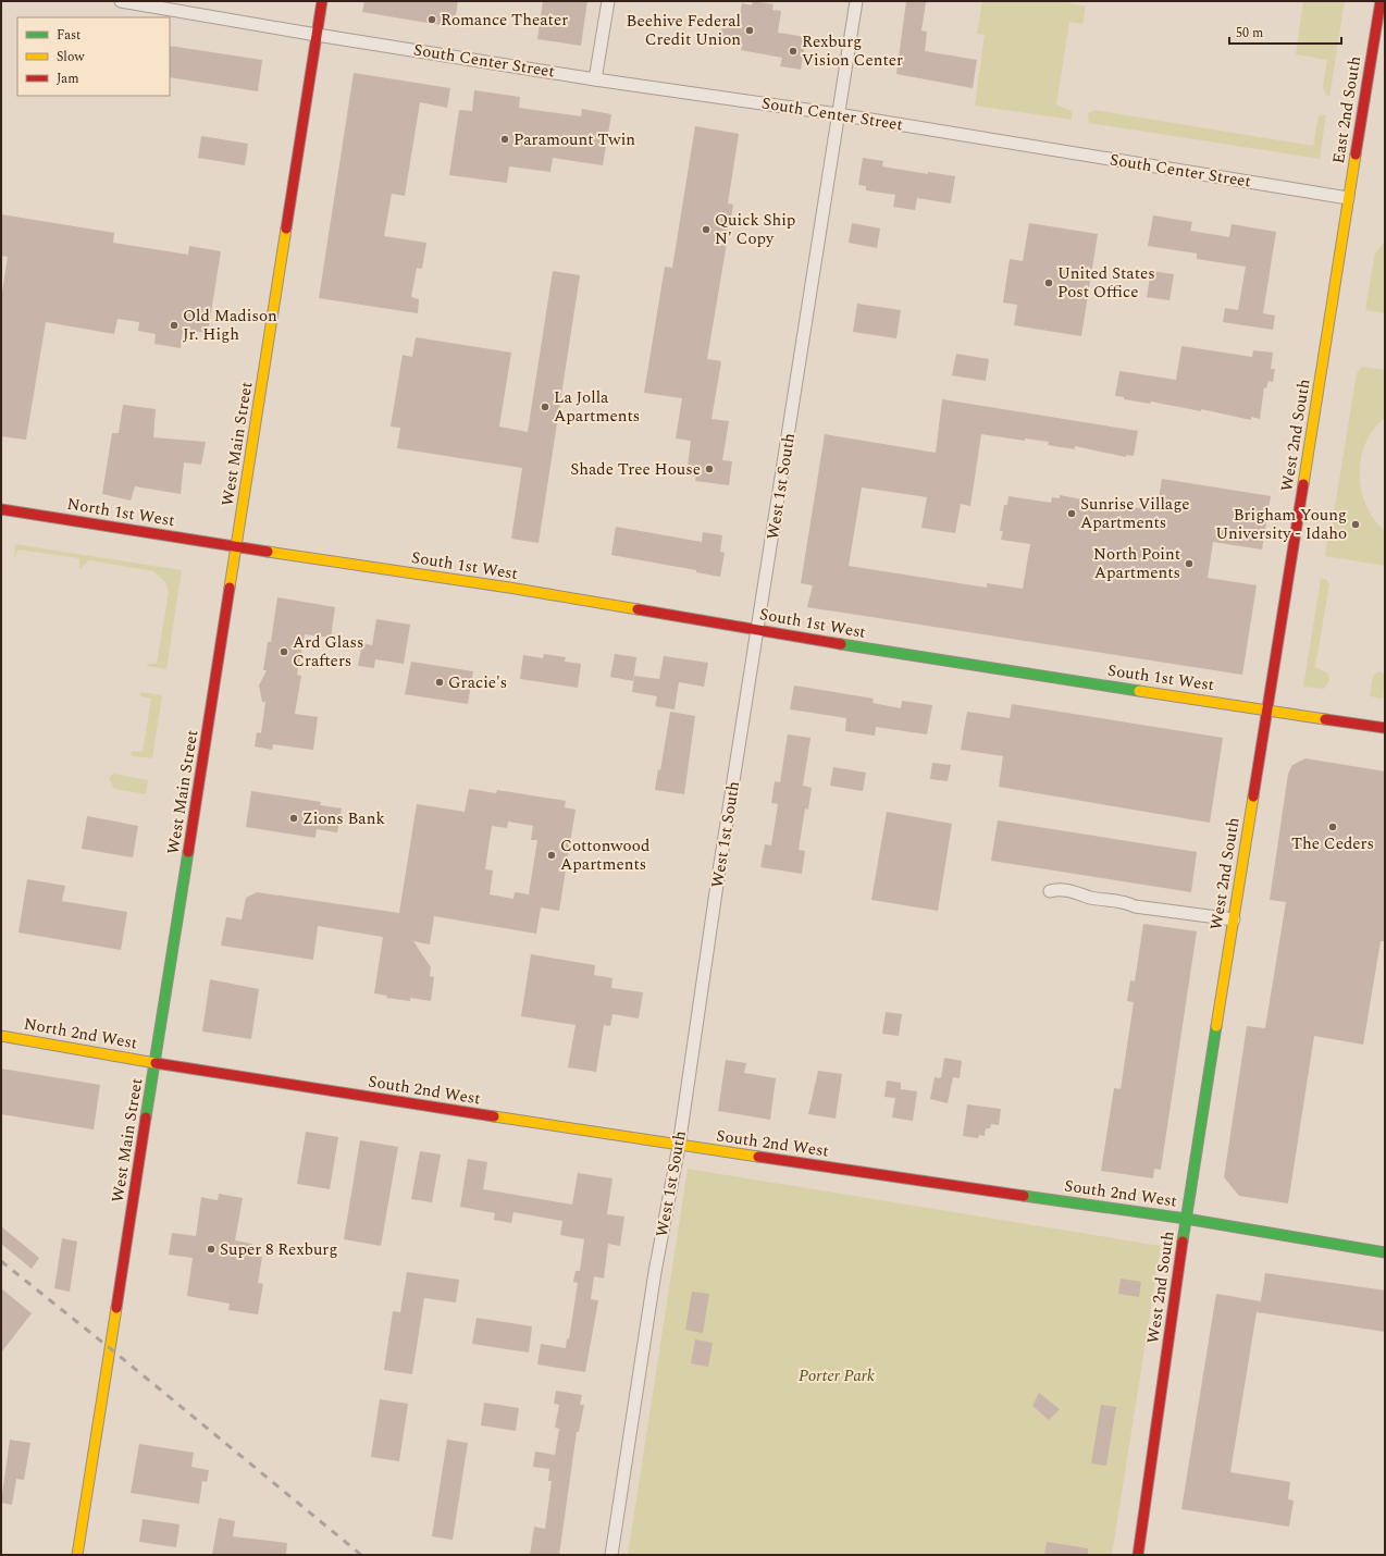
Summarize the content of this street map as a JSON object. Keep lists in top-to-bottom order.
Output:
{
  "streets": {
    "street": [
      "South Center Street",
      "East 2nd South",
      "West 2nd South",
      "West Main Street",
      "West 1st South",
      "North 1st West",
      "South 1st West",
      "North 2nd West",
      "South 2nd West"
    ]
  },
  "crossings": [
    ["South Center Street", "East 2nd South"],
    ["South Center Street", "West 2nd South"],
    ["South Center Street", "West Main Street"],
    ["South Center Street", "West 1st South"],
    ["East 2nd South", "West 2nd South"],
    ["West 2nd South", "South 1st West"],
    ["West 2nd South", "South 2nd West"],
    ["West Main Street", "North 1st West"],
    ["West Main Street", "South 1st West"],
    ["West Main Street", "North 2nd West"],
    ["West Main Street", "South 2nd West"],
    ["West 1st South", "South 1st West"],
    ["West 1st South", "South 2nd West"],
    ["North 1st West", "South 1st West"],
    ["North 2nd West", "South 2nd West"]
  ],
  "parks": ["Porter Park"],
  "places": [
    "Romance Theater",
    "Beehive Federal Credit Union",
    "Rexburg Vision Center",
    "Paramount Twin",
    "Quick Ship N' Copy",
    "United States Post Office",
    "Old Madison Jr. High",
    "La Jolla Apartments",
    "Shade Tree House",
    "Sunrise Village Apartments",
    "Brigham Young University - Idaho",
    "North Point Apartments",
    "Ard Glass Crafters",
    "Gracie's",
    "Zions Bank",
    "The Ceders",
    "Cottonwood Apartments",
    "Super 8 Rexburg"
  ],
  "legend": ["Fast", "Slow", "Jam"],
  "scale_bar": "50 m"
}
